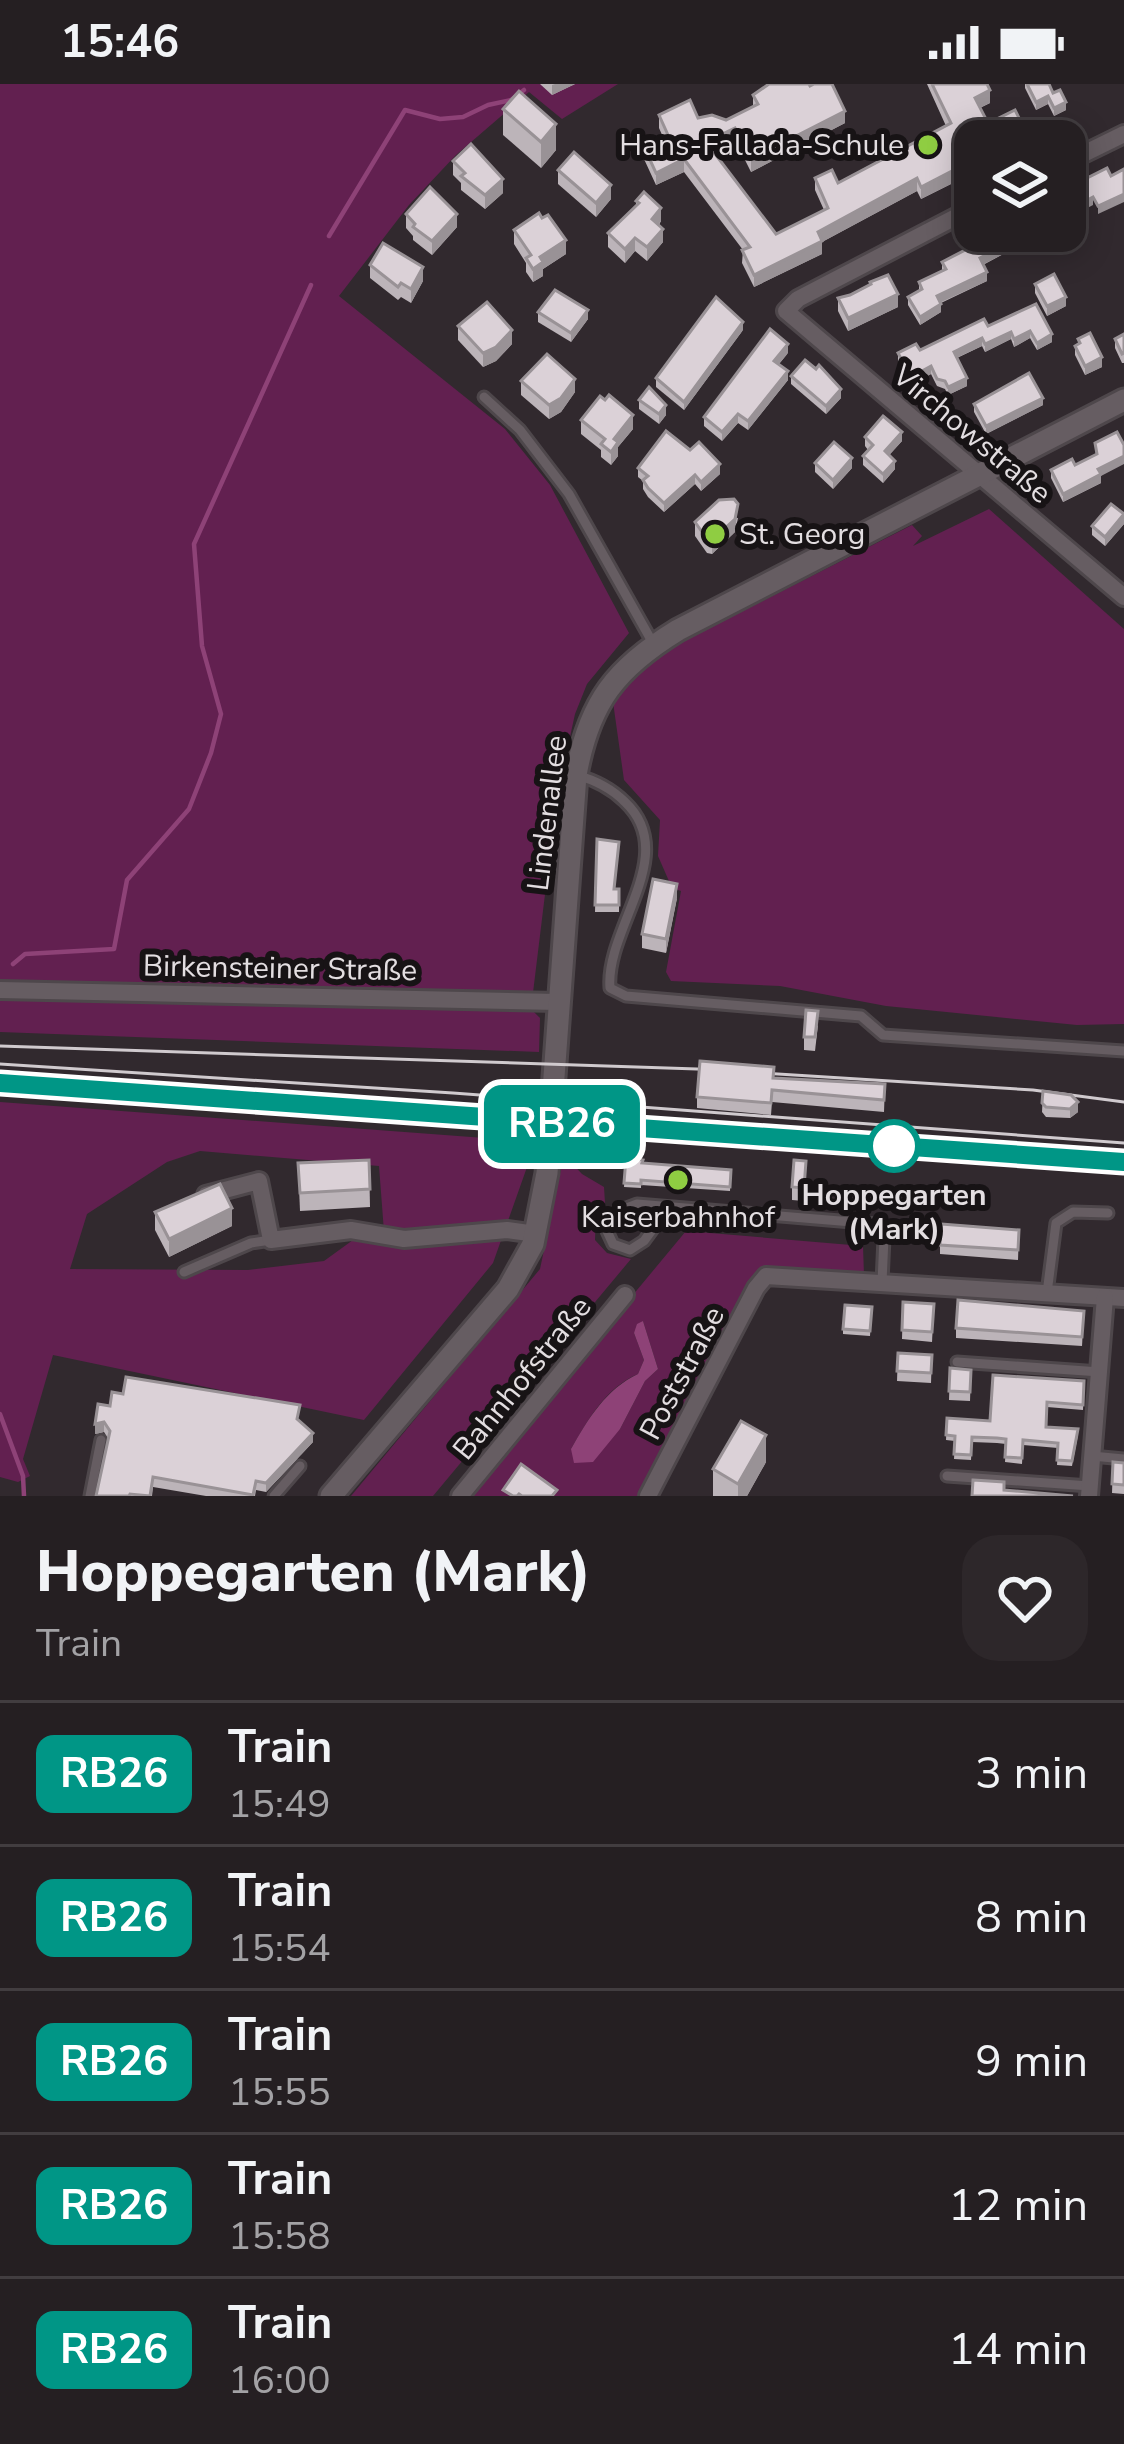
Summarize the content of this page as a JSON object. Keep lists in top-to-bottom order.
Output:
{
  "streets": {
    "street": [
      "Virchowstraße",
      "Lindenallee",
      "Birkensteiner Straße",
      "Poststraße",
      "Bahnhofstraße"
    ]
  },
  "crossings": [
    ["Virchowstraße", "Lindenallee"],
    ["Lindenallee", "Birkensteiner Straße"]
  ],
  "places": [
    "Hans-Fallada-Schule",
    "St. Georg",
    "Hoppegarten (Mark)",
    "Kaiserbahnhof"
  ],
  "page": {
    "status": "15:46",
    "on_map": "RB26",
    "heading": ["Hoppegarten (Mark)", "Train"],
    "list": [
      {
        "mark": "RB26",
        "name": "Train",
        "note": "15:49",
        "value": "3 min"
      },
      {
        "mark": "RB26",
        "name": "Train",
        "note": "15:54",
        "value": "8 min"
      },
      {
        "mark": "RB26",
        "name": "Train",
        "note": "15:55",
        "value": "9 min"
      },
      {
        "mark": "RB26",
        "name": "Train",
        "note": "15:58",
        "value": "12 min"
      },
      {
        "mark": "RB26",
        "name": "Train",
        "note": "16:00",
        "value": "14 min"
      }
    ]
  }
}
